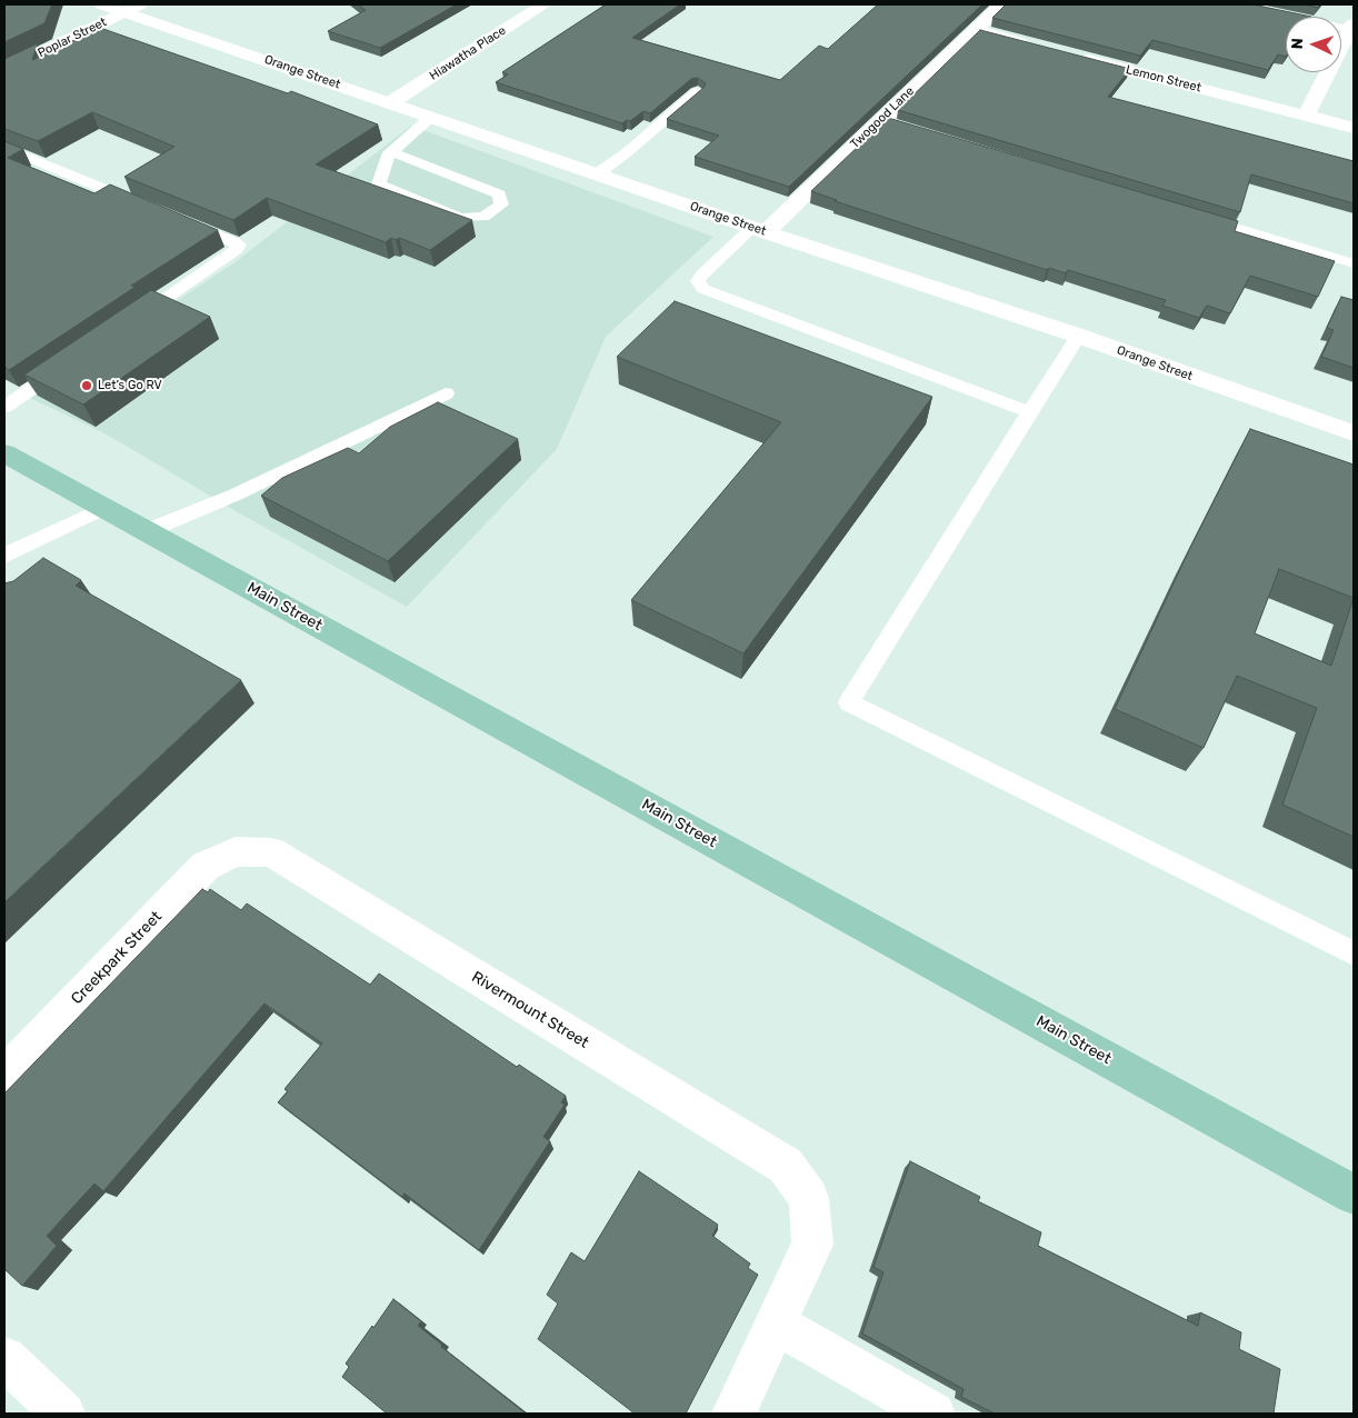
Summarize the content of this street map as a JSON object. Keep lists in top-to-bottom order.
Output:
{
  "streets": {
    "main road": ["Main Street"],
    "street": [
      "Poplar Street",
      "Hiawatha Place",
      "Orange Street",
      "Lemon Street",
      "Twogood Lane",
      "Creekpark Street",
      "Rivermount Street"
    ]
  },
  "crossings": [
    ["Poplar Street", "Orange Street"],
    ["Hiawatha Place", "Orange Street"],
    ["Orange Street", "Twogood Lane"],
    ["Creekpark Street", "Rivermount Street"]
  ],
  "places": ["Let’s Go RV"],
  "north": "left"
}
